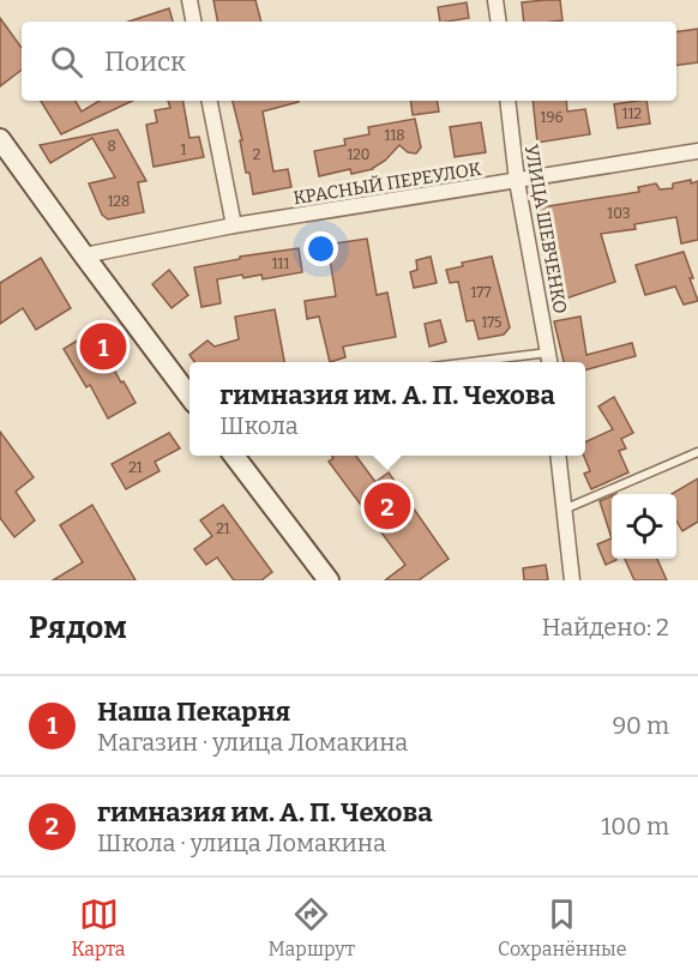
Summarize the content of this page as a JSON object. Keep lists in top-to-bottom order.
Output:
{
  "streets": {
    "street": ["КРАСНЫЙ ПЕРЕУЛОК", "УЛИЦА ШЕВЧЕНКО"]
  },
  "crossings": [
    ["КРАСНЫЙ ПЕРЕУЛОК", "УЛИЦА ШЕВЧЕНКО"]
  ],
  "house_numbers": [
    "112",
    "196",
    "118",
    "8",
    "1",
    "2",
    "120",
    "128",
    "103",
    "111",
    "177",
    "175",
    "21",
    "21"
  ],
  "page": {
    "search": "Поиск",
    "pins": ["1", "2"],
    "popup": ["гимназия им. А. П. Чехова", "Школа"],
    "heading": ["Рядом", "Найдено: 2"],
    "list": [
      {
        "mark": "1",
        "name": "Наша Пекарня",
        "note": "Магазин · улица Ломакина",
        "value": "90 m"
      },
      {
        "mark": "2",
        "name": "гимназия им. А. П. Чехова",
        "note": "Школа · улица Ломакина",
        "value": "100 m"
      }
    ],
    "nav": ["Карта", "Маршрут", "Сохранённые"]
  }
}
